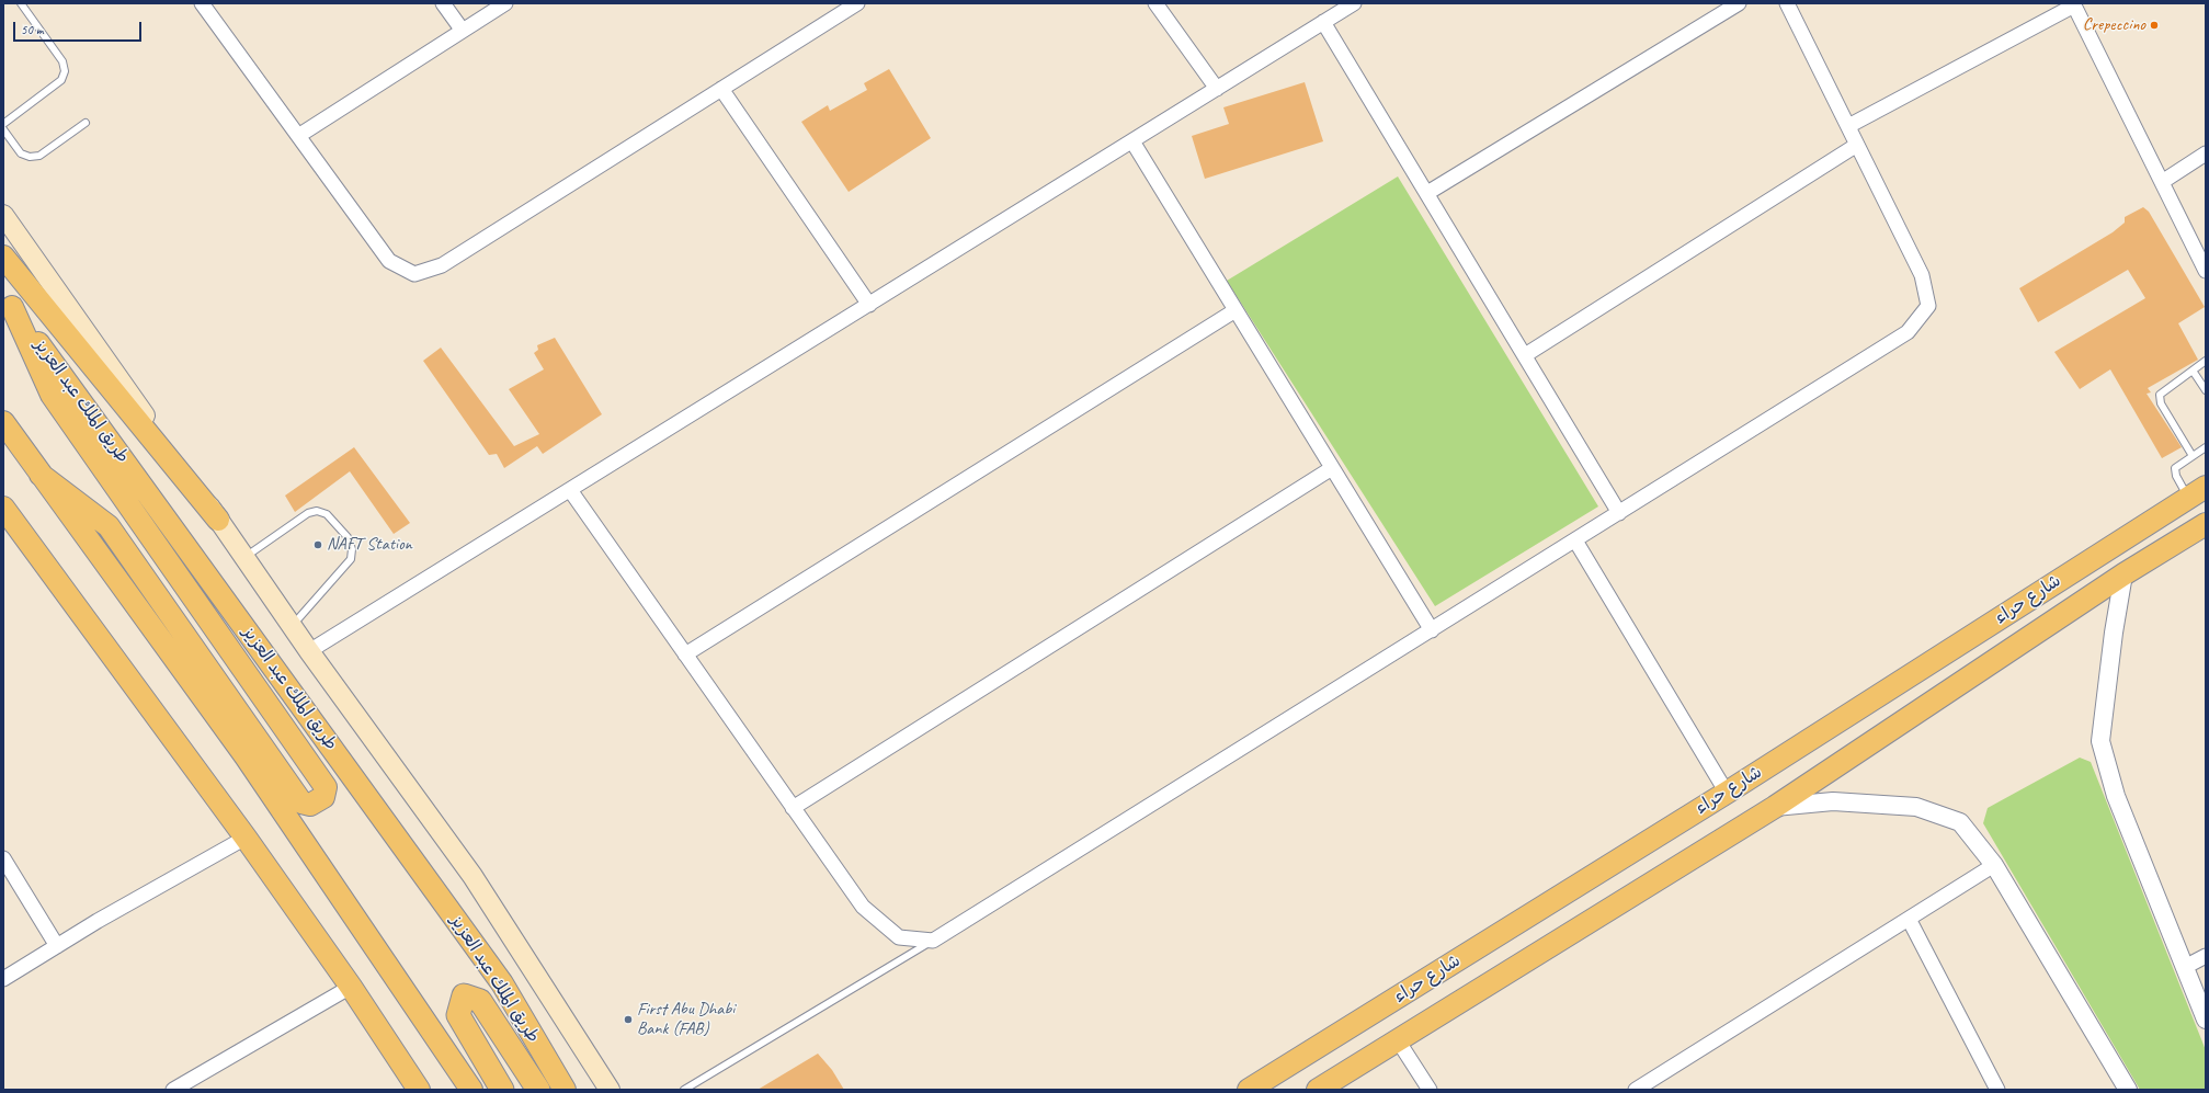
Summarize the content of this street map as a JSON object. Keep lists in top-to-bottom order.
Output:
{
  "streets": {
    "main road": ["طريق الملك عبد العزيز", "شارع حراء"]
  },
  "places": ["Crepeccino", "NAFT Station", "First Abu Dhabi Bank (FAB)"],
  "scale_bar": "50 m"
}
